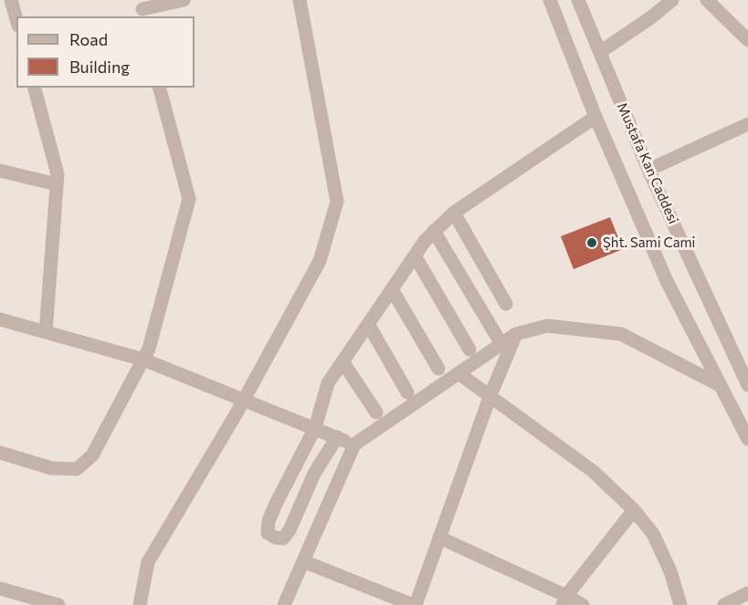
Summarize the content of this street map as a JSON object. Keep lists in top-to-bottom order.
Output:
{
  "streets": {
    "street": ["Mustafa Kan Caddesi"]
  },
  "places": ["Şht. Sami Cami"],
  "legend": ["Road", "Building"]
}
